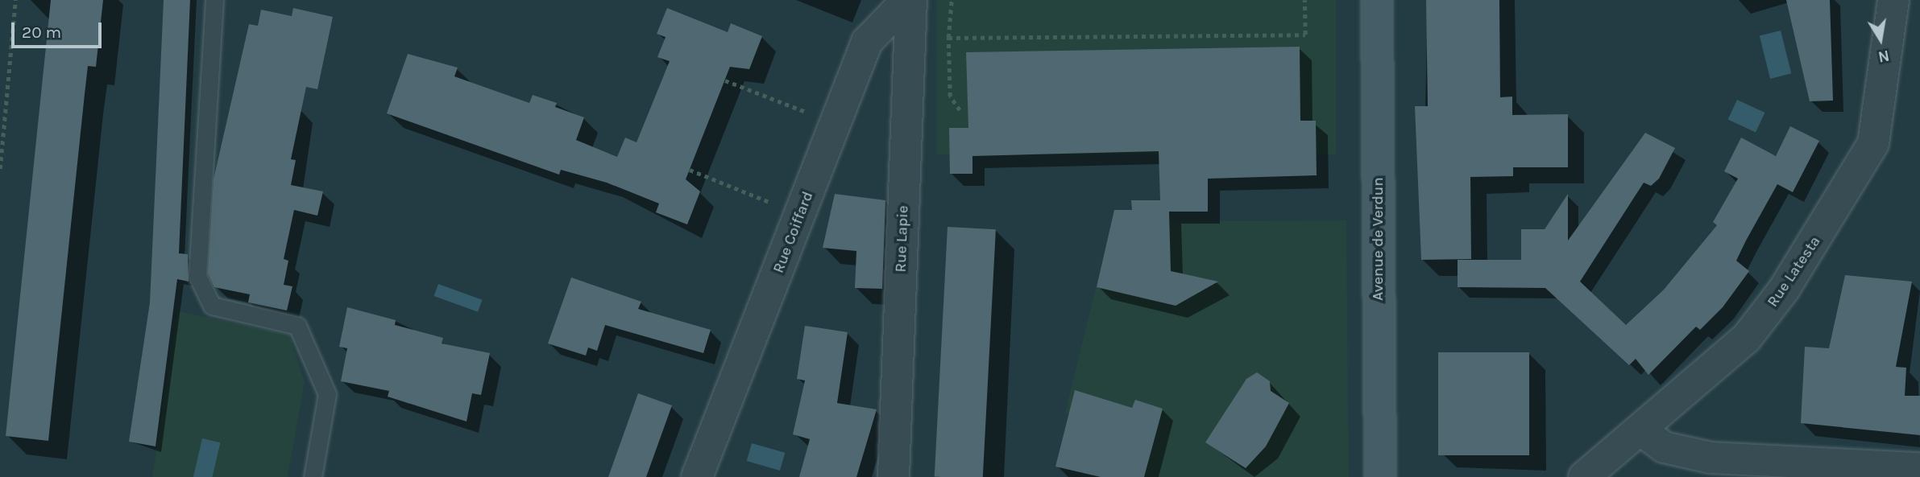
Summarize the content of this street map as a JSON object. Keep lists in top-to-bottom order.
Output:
{
  "streets": {
    "street": [
      "Rue Coiffard",
      "Rue Lapie",
      "Avenue de Verdun",
      "Rue Latesta"
    ]
  },
  "crossings": [
    ["Rue Coiffard", "Rue Lapie"]
  ],
  "scale_bar": "20 m",
  "north": "bottom"
}
